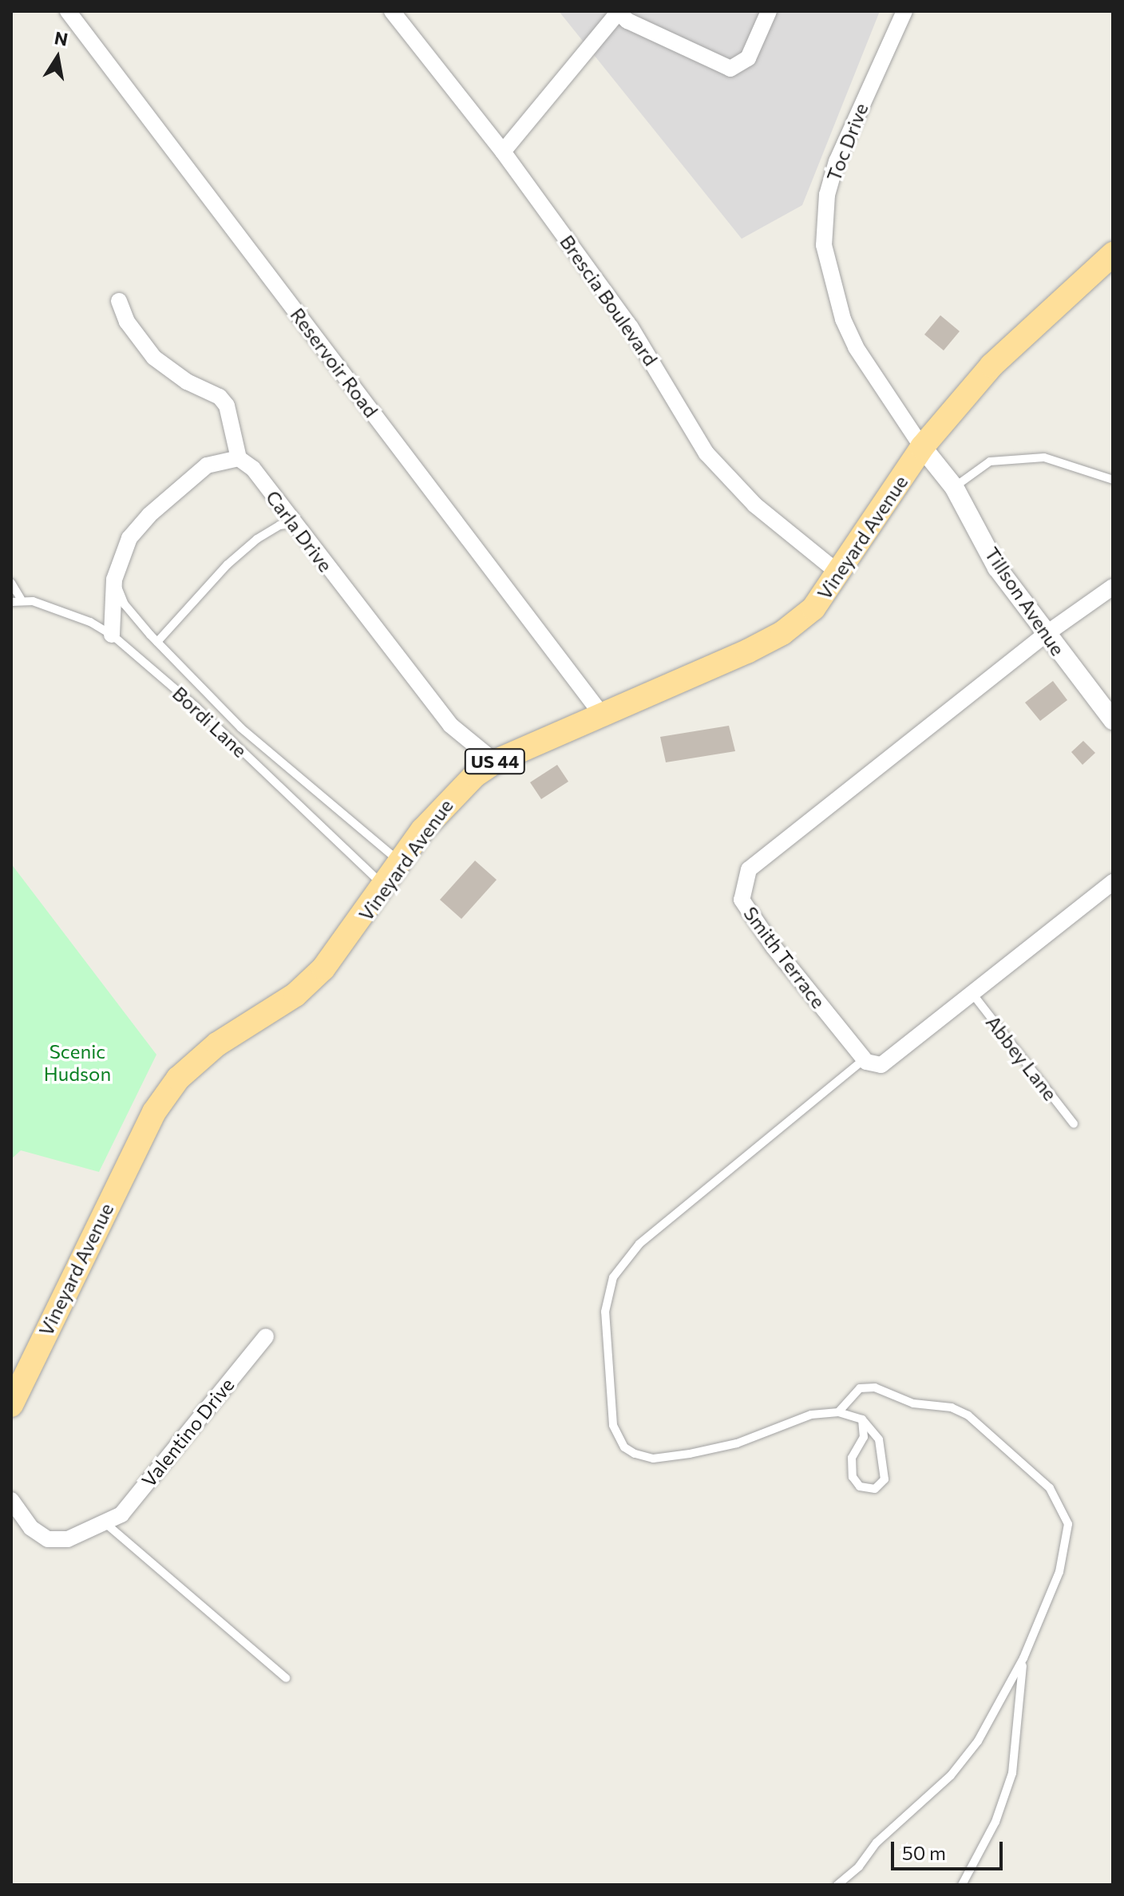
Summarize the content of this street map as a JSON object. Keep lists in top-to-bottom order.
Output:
{
  "streets": {
    "main road": ["Vineyard Avenue", "US 44"],
    "street": [
      "Toc Drive",
      "Brescia Boulevard",
      "Reservoir Road",
      "Carla Drive",
      "Tillson Avenue",
      "Smith Terrace",
      "Valentino Drive"
    ],
    "lane": ["Bordi Lane", "Abbey Lane"]
  },
  "crossings": [
    ["Toc Drive", "Vineyard Avenue"],
    ["Toc Drive", "Tillson Avenue"],
    ["Brescia Boulevard", "Vineyard Avenue"],
    ["Reservoir Road", "Vineyard Avenue"],
    ["Carla Drive", "Vineyard Avenue"],
    ["Vineyard Avenue", "Tillson Avenue"],
    ["Vineyard Avenue", "Bordi Lane"],
    ["Tillson Avenue", "Smith Terrace"]
  ],
  "parks": ["Scenic Hudson"],
  "scale_bar": "50 m",
  "north": "top"
}
